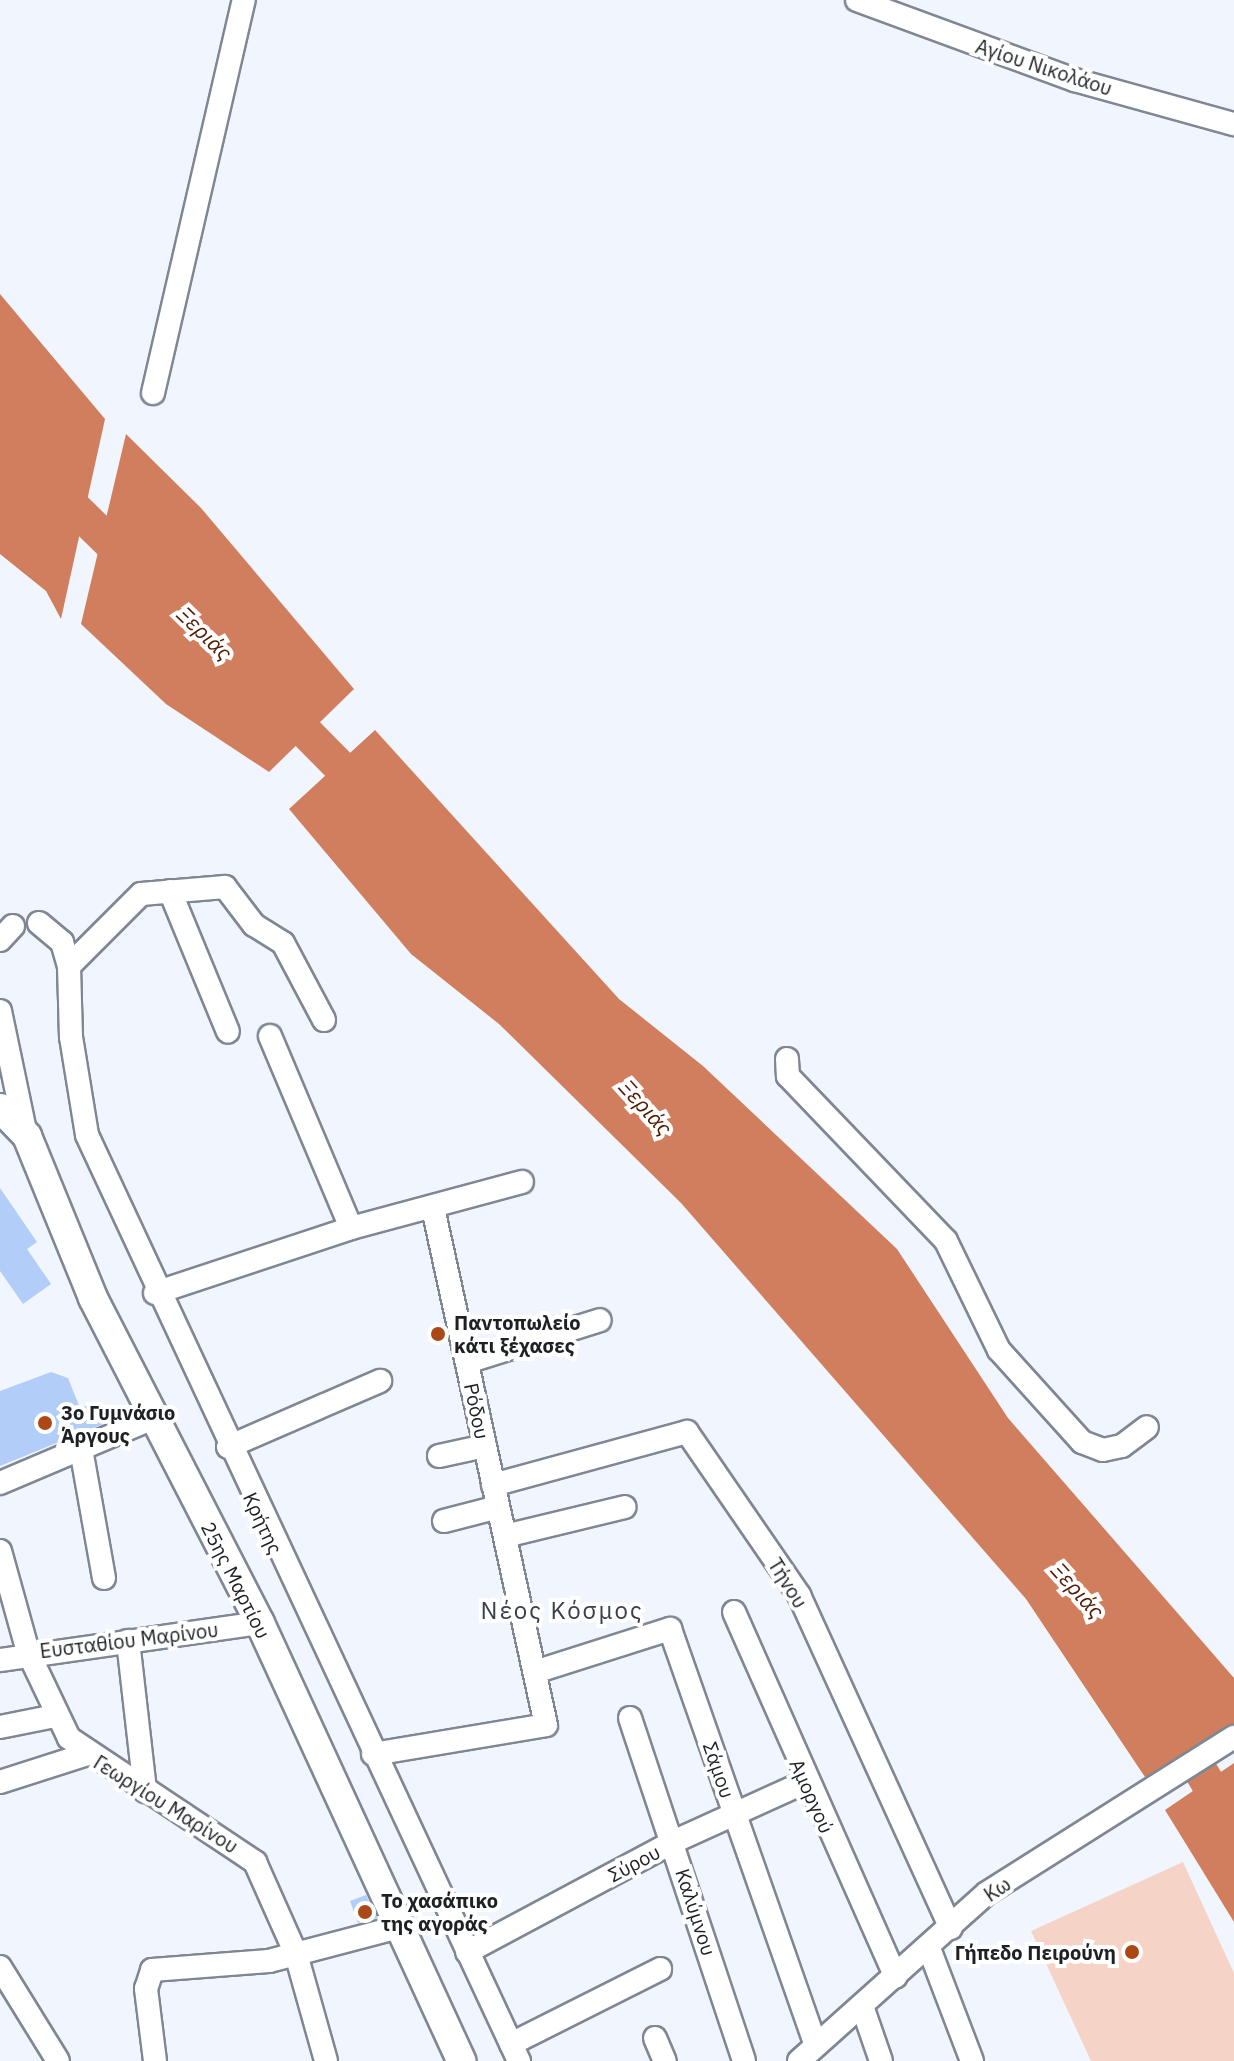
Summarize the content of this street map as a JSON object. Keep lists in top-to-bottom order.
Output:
{
  "streets": {
    "main road": ["25ης Μαρτίου"],
    "street": [
      "Αγίου Νικολάου",
      "Ρόδου",
      "Κρήτης",
      "Τήνου",
      "Ευσταθίου Μαρίνου",
      "Σάμου",
      "Αμοργού",
      "Γεωργίου Μαρίνου",
      "Σύρου",
      "Κω",
      "Καλύμνου"
    ]
  },
  "crossings": [
    ["Ρόδου", "Κρήτης"],
    ["Ρόδου", "Τήνου"],
    ["Ρόδου", "Σάμου"],
    ["Κρήτης", "Σύρου"],
    ["25ης Μαρτίου", "Ευσταθίου Μαρίνου"],
    ["Τήνου", "Κω"],
    ["Ευσταθίου Μαρίνου", "Γεωργίου Μαρίνου"],
    ["Σάμου", "Σύρου"],
    ["Σάμου", "Κω"],
    ["Αμοργού", "Σύρου"],
    ["Αμοργού", "Κω"],
    ["Σύρου", "Καλύμνου"]
  ],
  "districts": ["Νέος Κόσμος"],
  "water": ["Ξεριάς"],
  "places": [
    "Παντοπωλείο κάτι ξέχασες",
    "3ο Γυμνάσιο Άργους",
    "Το χασάπικο της αγοράς",
    "Γήπεδο Πειρούνη"
  ]
}
